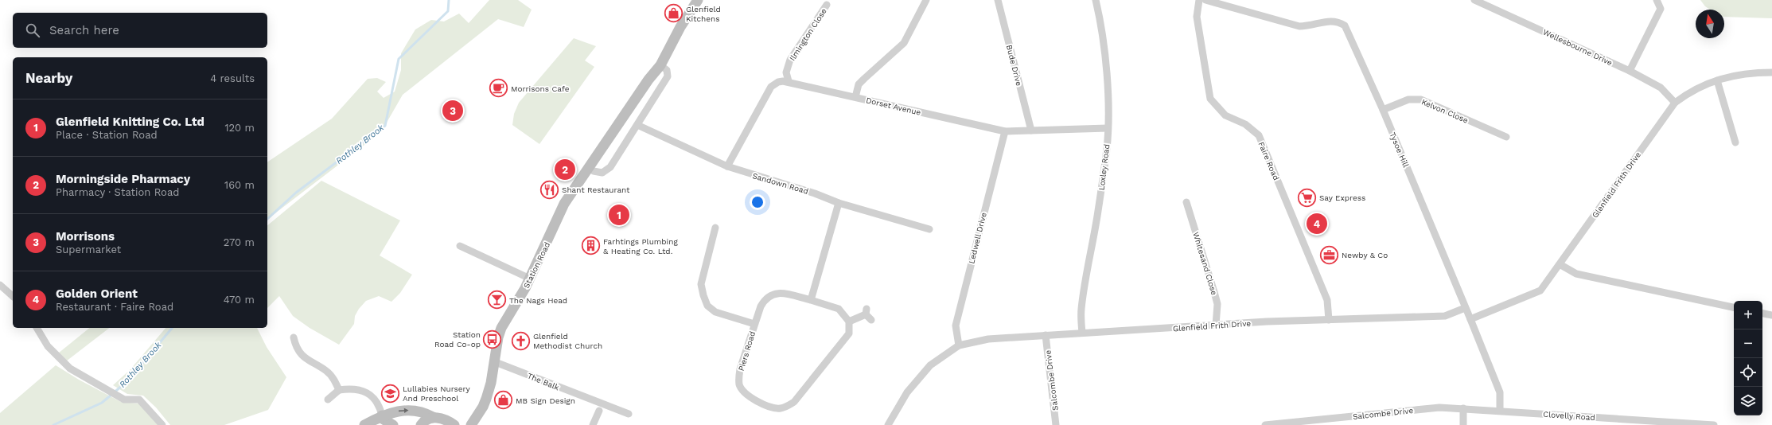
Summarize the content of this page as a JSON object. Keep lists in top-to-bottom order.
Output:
{
  "streets": {
    "street": [
      "Ilmington Close",
      "Wellesbourne Drive",
      "Bude Drive",
      "Dorset Avenue",
      "Kelvon Close",
      "Tysoe Hill",
      "Faire Road",
      "Loxley Road",
      "Sandown Road",
      "Glenfield Frith Drive",
      "Ledwell Drive",
      "Whitesand Close",
      "Station Road",
      "Piers Road",
      "Salcombe Drive",
      "The Balk",
      "Clovelly Road"
    ]
  },
  "crossings": [
    ["Ilmington Close", "Dorset Avenue"],
    ["Wellesbourne Drive", "Glenfield Frith Drive"],
    ["Bude Drive", "Dorset Avenue"],
    ["Dorset Avenue", "Loxley Road"],
    ["Dorset Avenue", "Sandown Road"],
    ["Dorset Avenue", "Ledwell Drive"],
    ["Kelvon Close", "Tysoe Hill"],
    ["Tysoe Hill", "Glenfield Frith Drive"],
    ["Tysoe Hill", "Salcombe Drive"],
    ["Tysoe Hill", "Clovelly Road"],
    ["Faire Road", "Glenfield Frith Drive"],
    ["Loxley Road", "Glenfield Frith Drive"],
    ["Glenfield Frith Drive", "Ledwell Drive"],
    ["Glenfield Frith Drive", "Whitesand Close"],
    ["Glenfield Frith Drive", "Salcombe Drive"],
    ["Station Road", "The Balk"],
    ["Salcombe Drive", "Clovelly Road"]
  ],
  "water": ["Rothley Brook"],
  "places": {
    "shop": ["Glenfield Kitchens", "MB Sign Design"],
    "cafe": ["Morrisons Cafe"],
    "restaurant": ["Shant Restaurant"],
    "supermarket": ["Say Express"],
    "building": ["Farhtings Plumbing & Heating Co. Ltd."],
    "office": ["Newby & Co"],
    "bar": ["The Nags Head"],
    "bus stop": ["Station Road Co-op"],
    "church": ["Glenfield Methodist Church"],
    "school or university": ["Lullabies Nursery And Preschool"]
  },
  "north": "top",
  "page": {
    "search": "Search here",
    "heading": ["Nearby", "4 results"],
    "pins": [
      "3",
      "2",
      "1",
      "4"
    ],
    "list": [
      {
        "mark": "1",
        "name": "Glenfield Knitting Co. Ltd",
        "note": "Place · Station Road",
        "value": "120 m"
      },
      {
        "mark": "2",
        "name": "Morningside Pharmacy",
        "note": "Pharmacy · Station Road",
        "value": "160 m"
      },
      {
        "mark": "3",
        "name": "Morrisons",
        "note": "Supermarket",
        "value": "270 m"
      },
      {
        "mark": "4",
        "name": "Golden Orient",
        "note": "Restaurant · Faire Road",
        "value": "470 m"
      }
    ],
    "map_buttons": ["+", "−"]
  }
}
